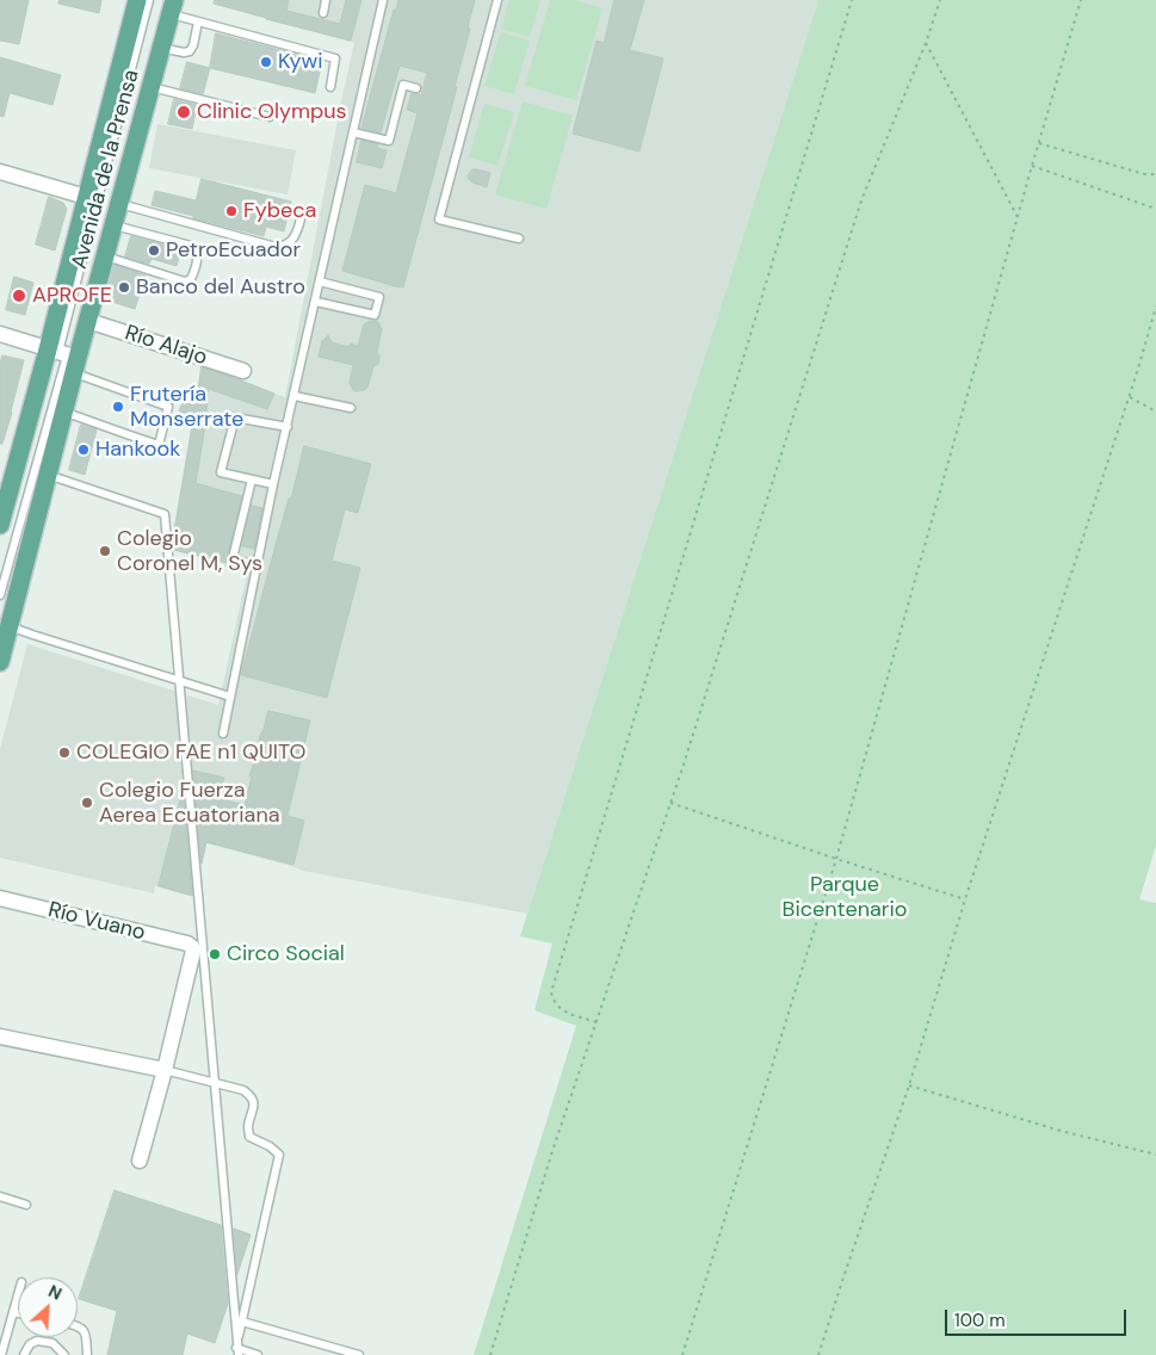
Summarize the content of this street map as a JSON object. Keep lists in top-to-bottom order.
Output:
{
  "streets": {
    "main road": ["Avenida de la Prensa"],
    "street": ["Río Alajo", "Río Vuano"]
  },
  "crossings": [
    ["Avenida de la Prensa", "Río Alajo"]
  ],
  "parks": ["Parque Bicentenario"],
  "places": [
    "Kywi",
    "Clinic Olympus",
    "Fybeca",
    "PetroEcuador",
    "Banco del Austro",
    "APROFE",
    "Frutería Monserrate",
    "Hankook",
    "Colegio Coronel M, Sys",
    "COLEGIO FAE n1 QUITO",
    "Colegio Fuerza Aerea Ecuatoriana",
    "Circo Social"
  ],
  "scale_bar": "100 m",
  "north": "top right"
}
